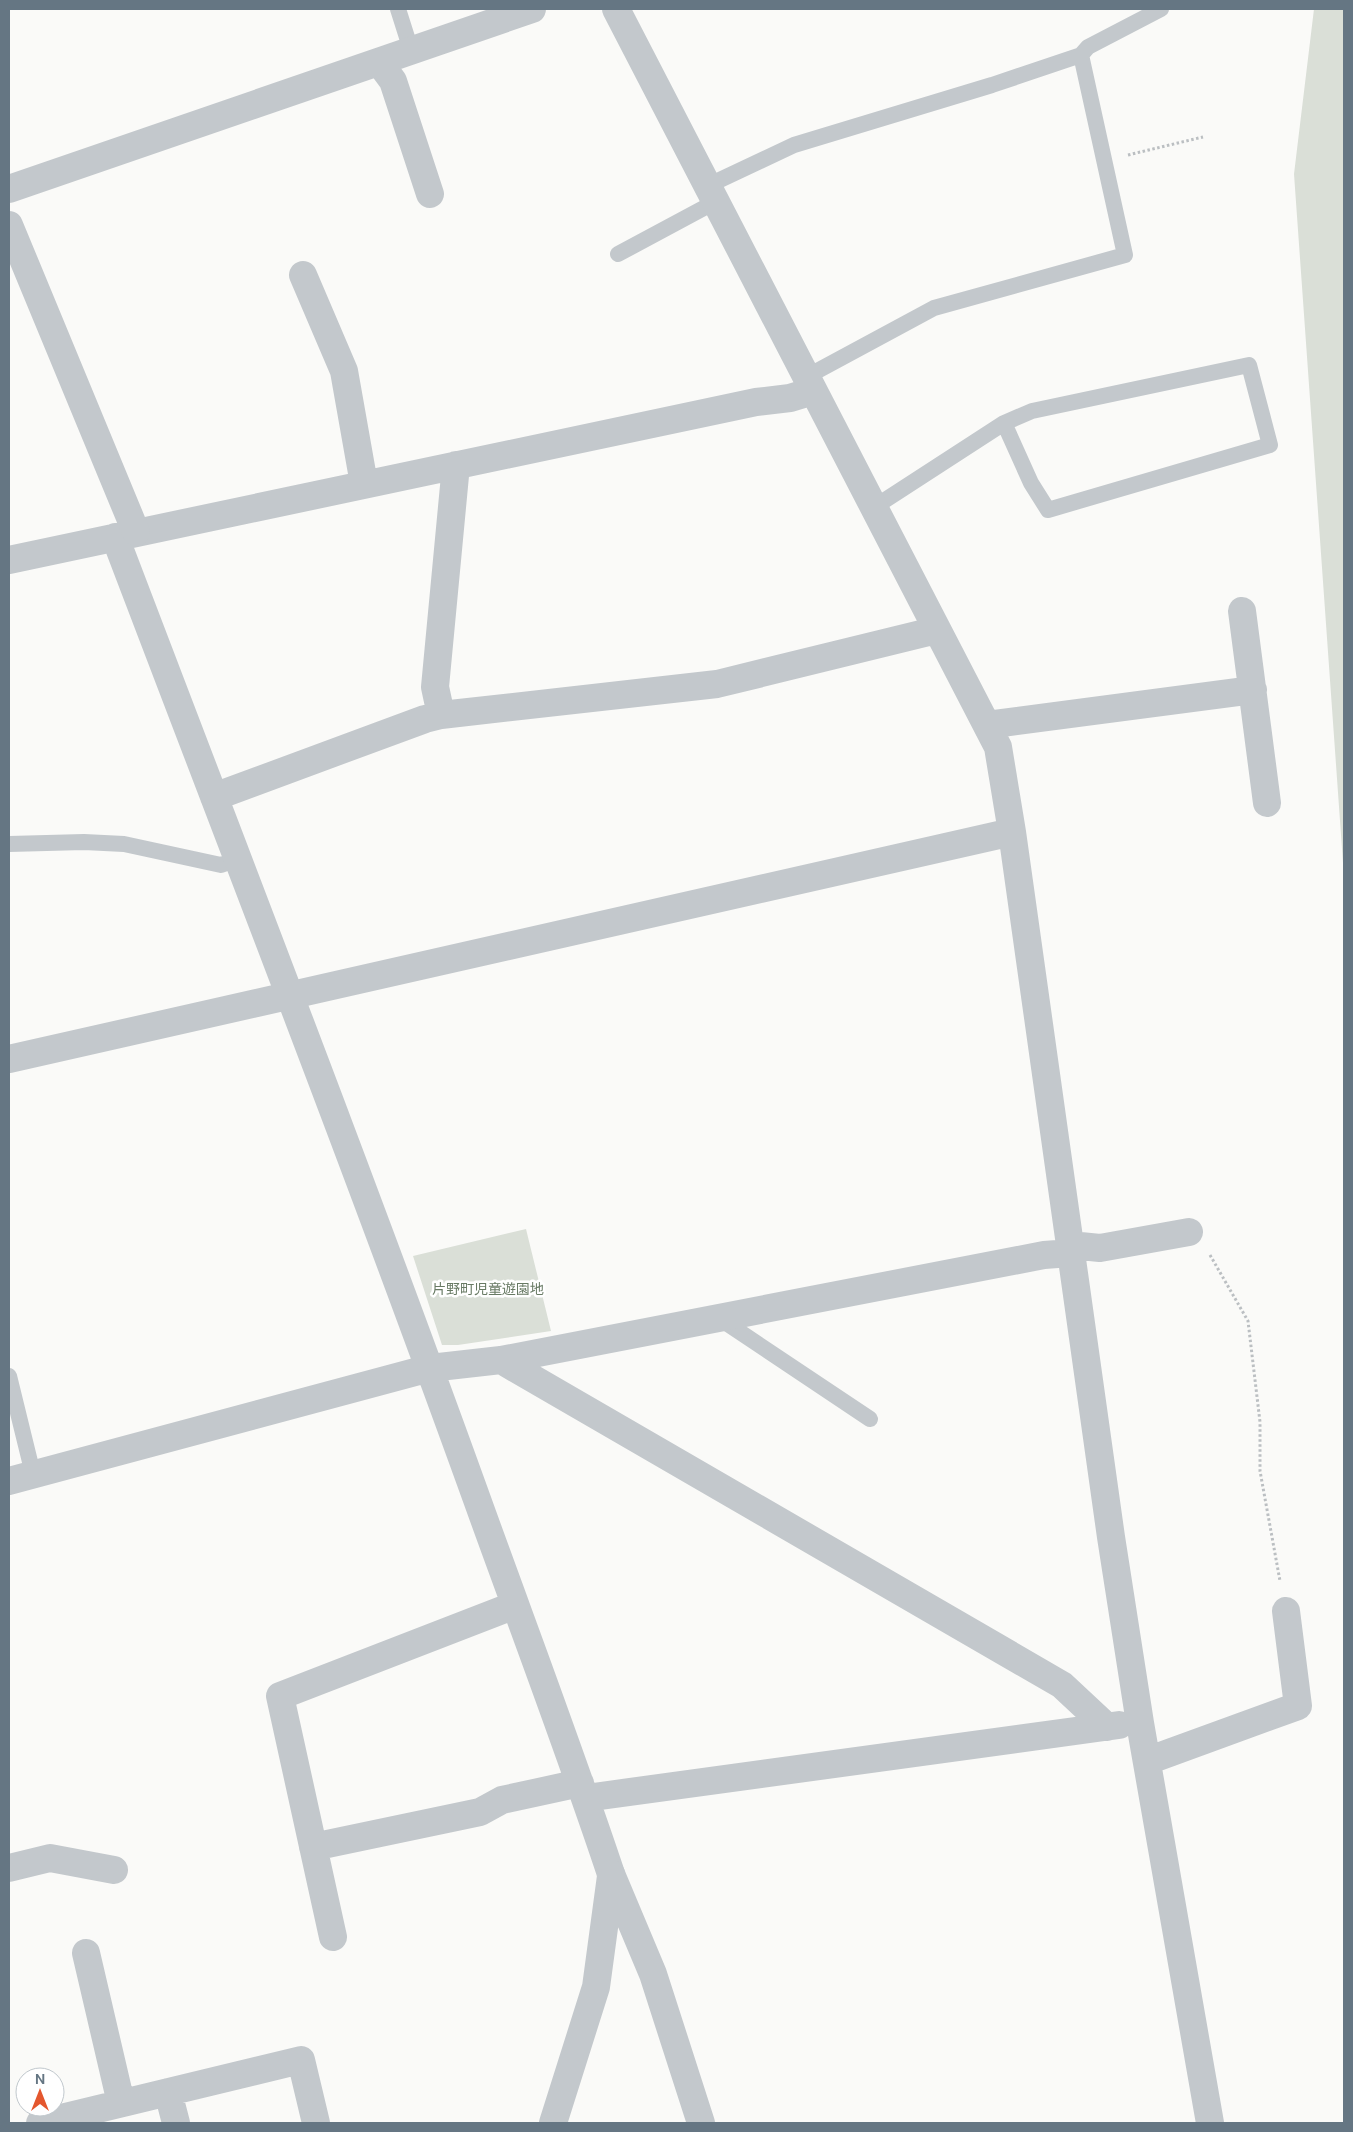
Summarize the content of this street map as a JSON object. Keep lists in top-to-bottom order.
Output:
{
  "parks": ["片野町児童遊園地"],
  "north": "top"
}
